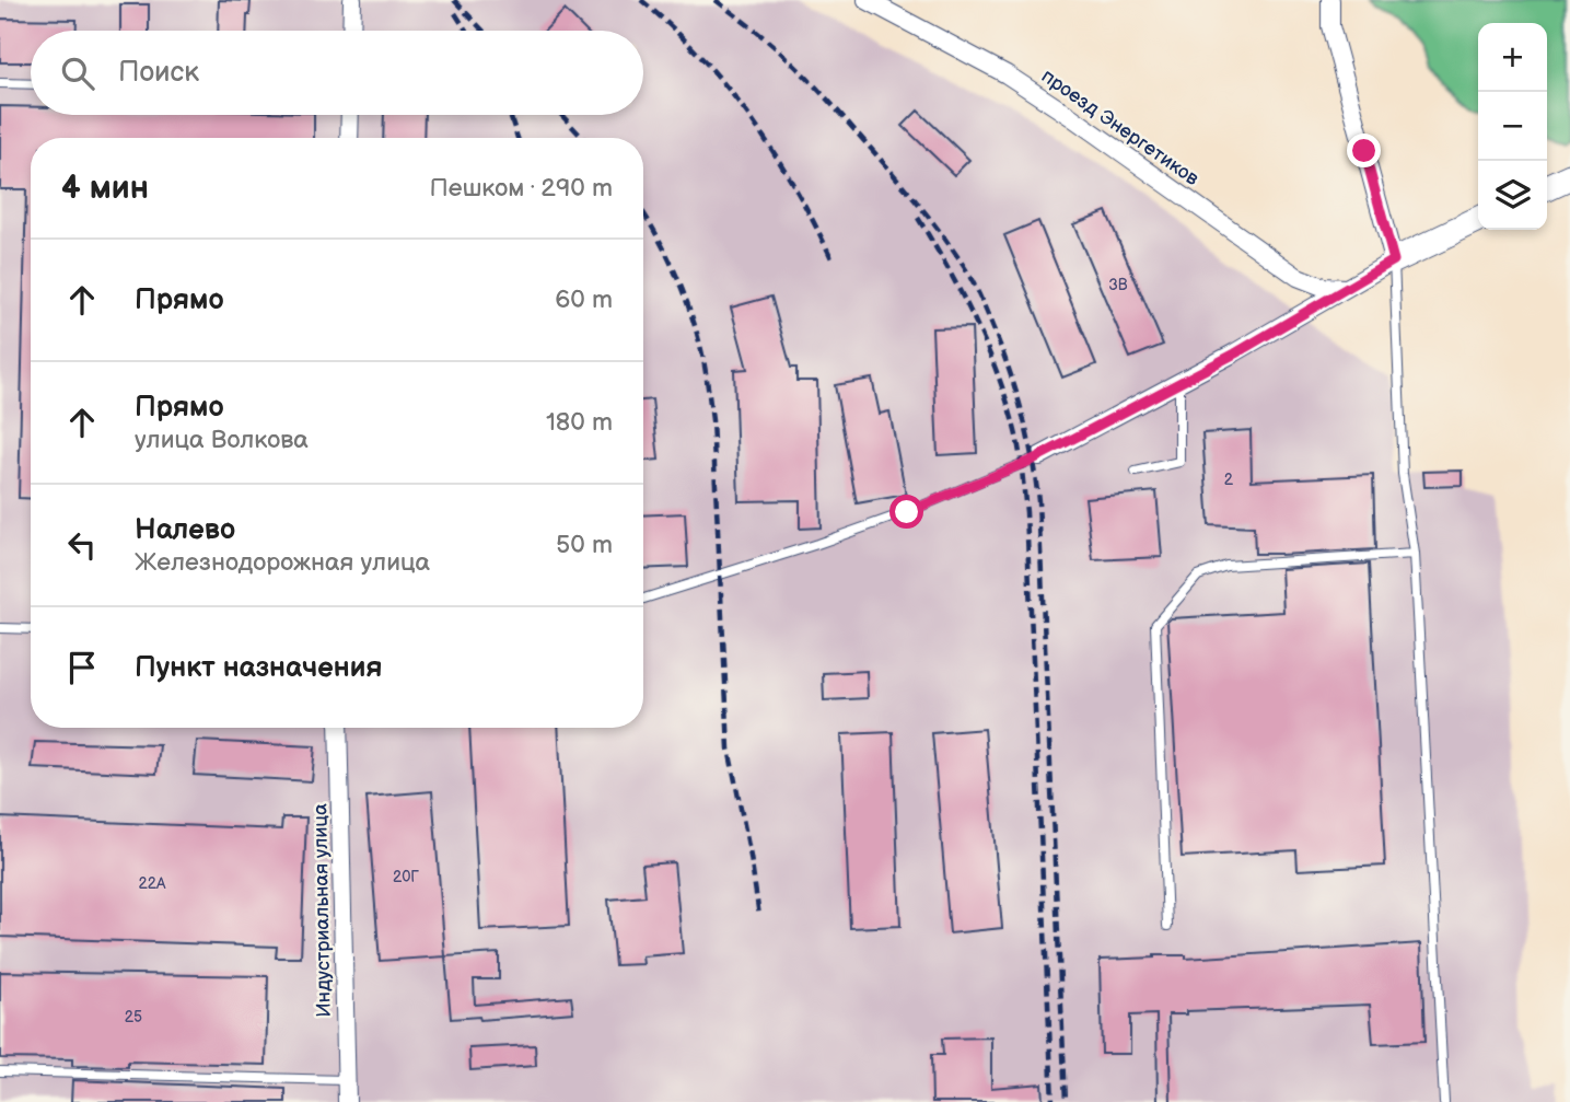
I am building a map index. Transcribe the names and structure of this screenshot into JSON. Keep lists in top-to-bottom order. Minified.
{"streets":{"street":["проезд Энергетиков","Индустриальная улица"]},"house_numbers":["3В","2","20Г","22А","25"],"page":{"map_buttons":["+","−"],"search":"Поиск","heading":["4 мин","Пешком · 290 m"],"list":[["Прямо","60 m"],["Прямо","улица Волкова","180 m"],["Налево","Железнодорожная улица","50 m"],"Пункт назначения"]}}
